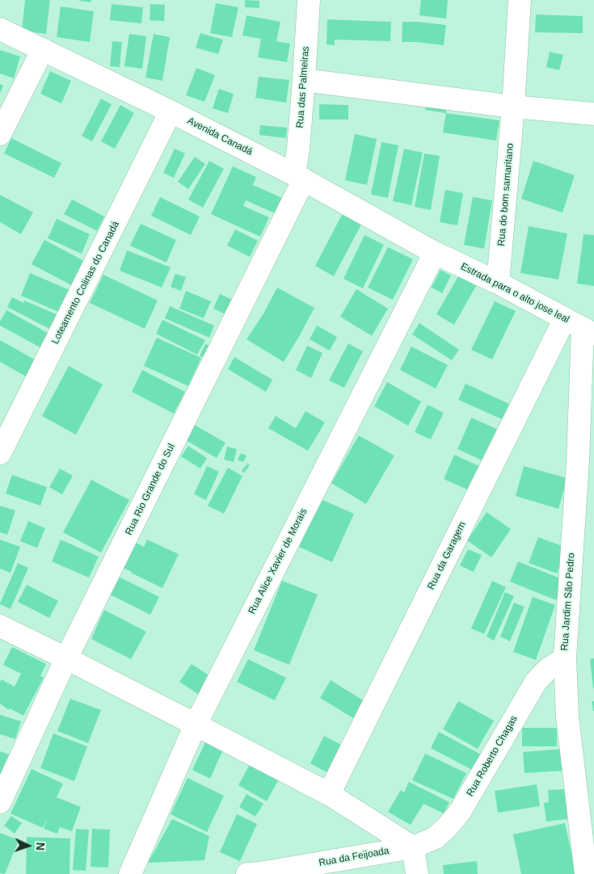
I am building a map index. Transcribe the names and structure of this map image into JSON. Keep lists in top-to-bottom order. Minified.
{"streets":{"street":["Rua das Palmeiras","Avenida Canadá","Rua do bom samaritano","Loteamento Colinas do Canadá","Estrada para o alto jose leal","Rua Rio Grande do Sul","Rua da Garagem","Rua Alice Xavier de Morais","Rua Jardim São Pedro","Rua Roberto Chagas","Rua da Feijoada"]},"crossings":[["Rua das Palmeiras","Avenida Canadá"],["Rua das Palmeiras","Rua Rio Grande do Sul"],["Avenida Canadá","Loteamento Colinas do Canadá"],["Avenida Canadá","Estrada para o alto jose leal"],["Avenida Canadá","Rua Rio Grande do Sul"],["Avenida Canadá","Rua Alice Xavier de Morais"],["Rua do bom samaritano","Estrada para o alto jose leal"],["Estrada para o alto jose leal","Rua da Garagem"],["Estrada para o alto jose leal","Rua Alice Xavier de Morais"],["Estrada para o alto jose leal","Rua Jardim São Pedro"],["Rua da Garagem","Rua Jardim São Pedro"],["Rua Jardim São Pedro","Rua Roberto Chagas"],["Rua Roberto Chagas","Rua da Feijoada"]],"north":"right"}
